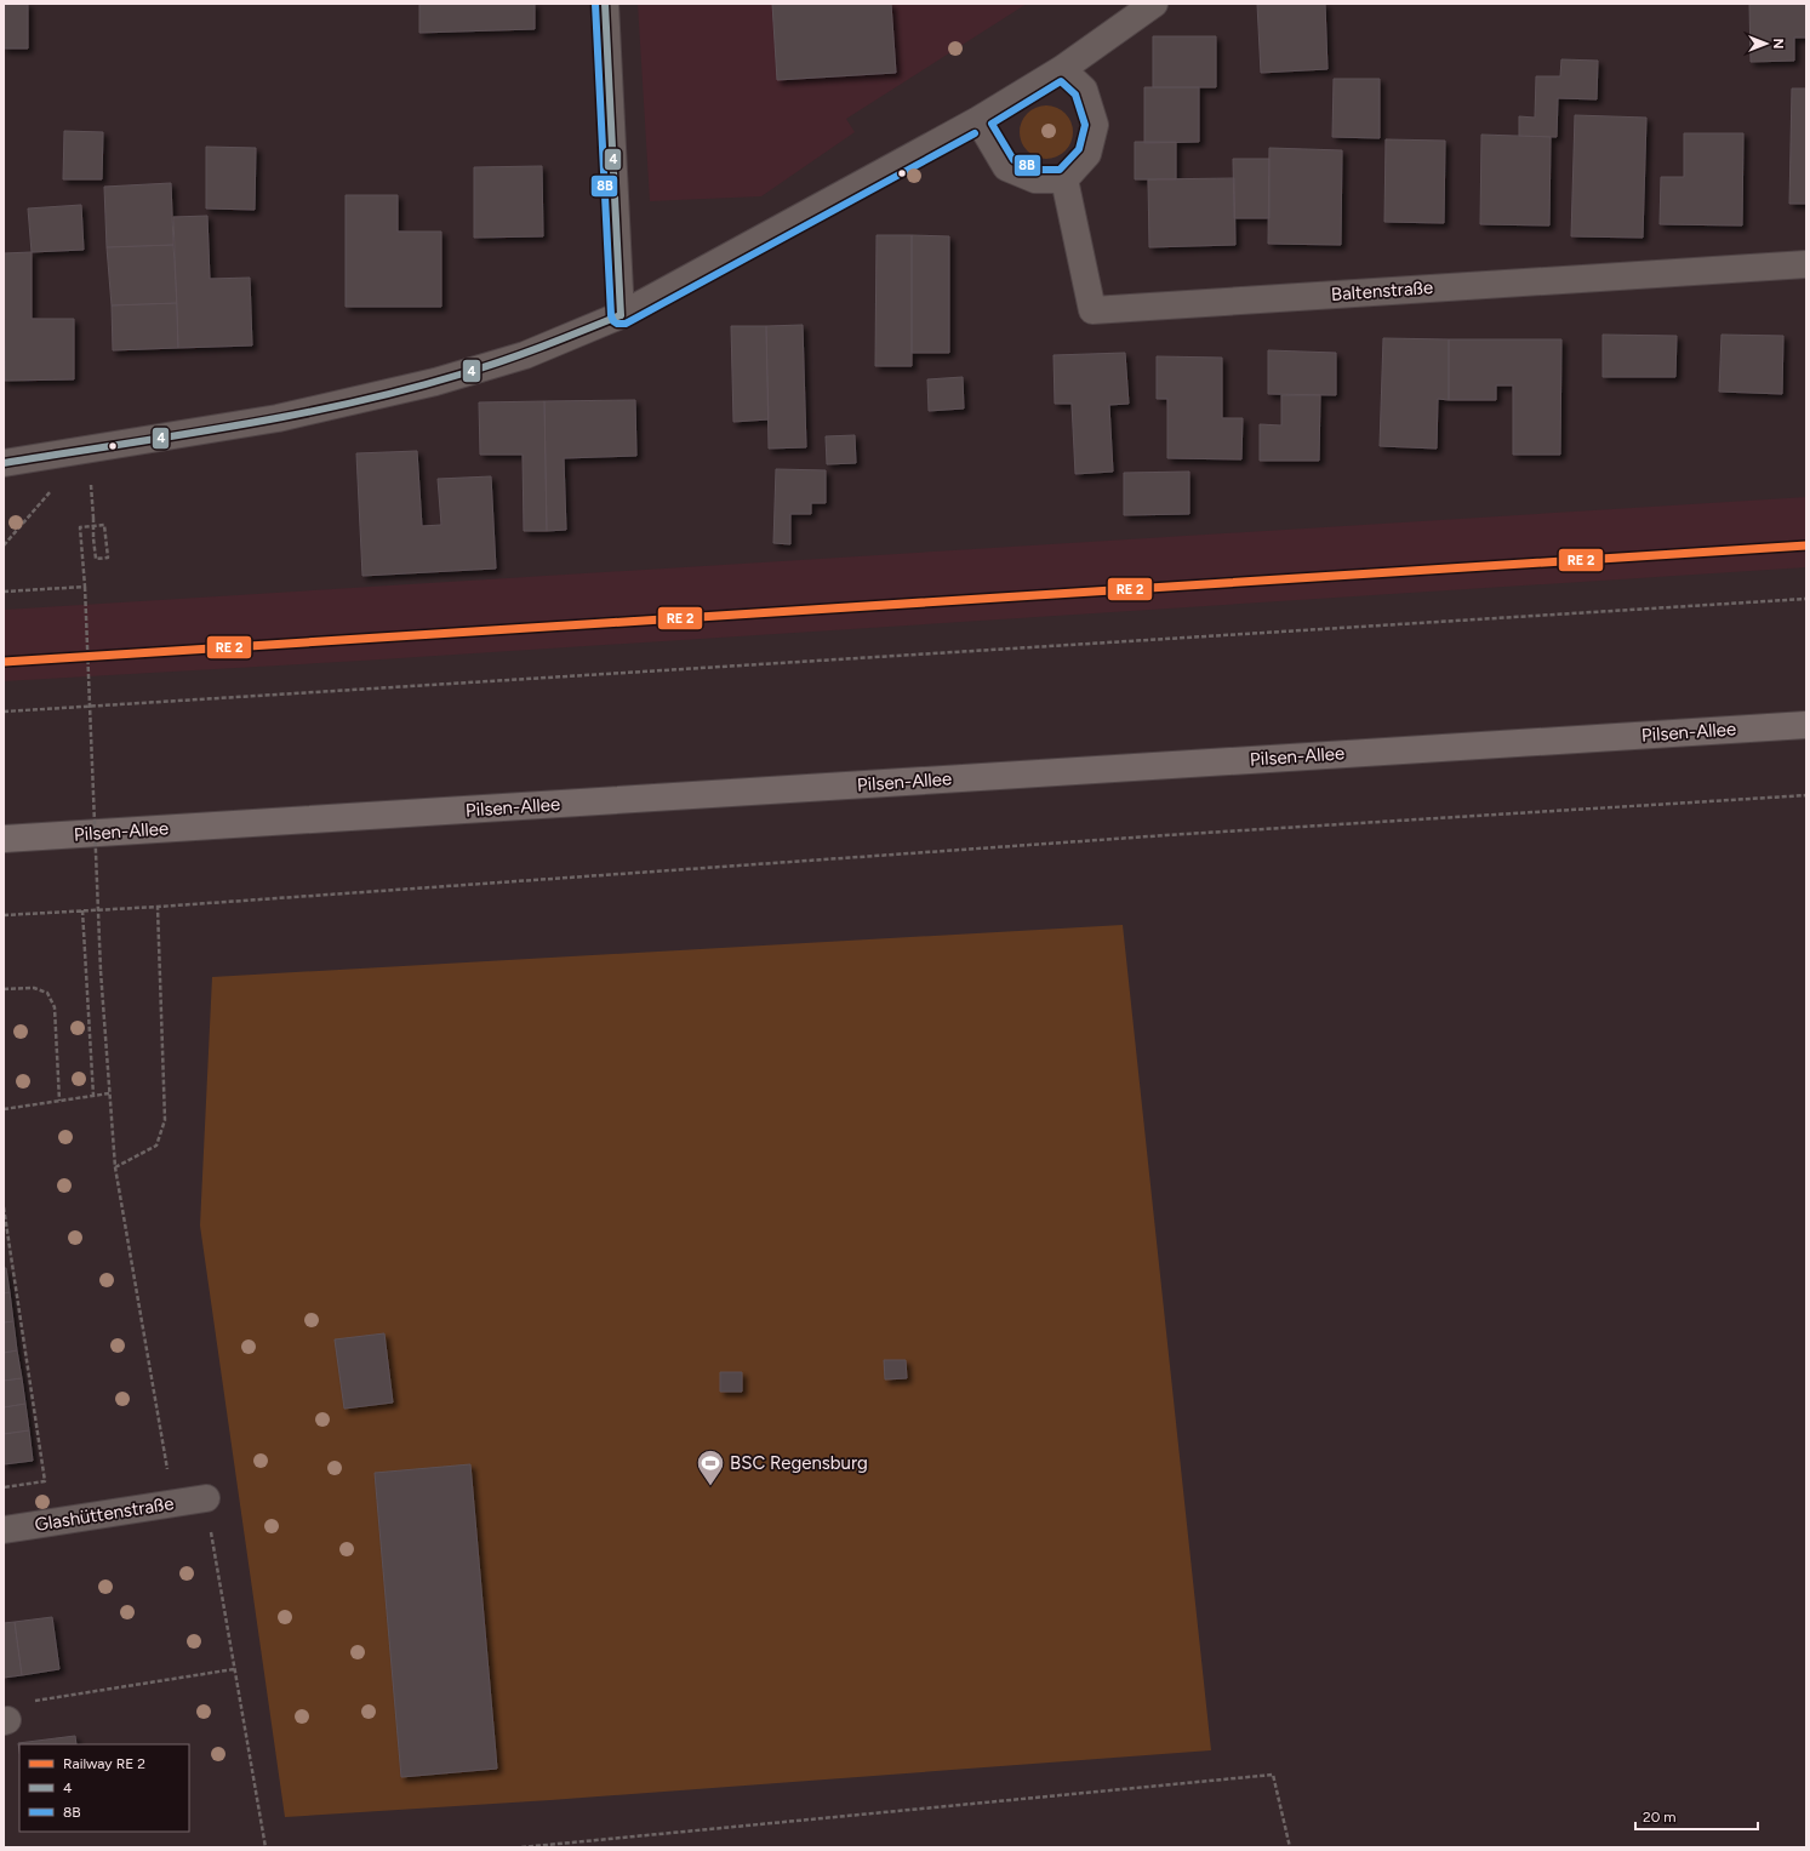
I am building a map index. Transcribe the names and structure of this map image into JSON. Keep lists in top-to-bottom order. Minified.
{"streets":{"main road":["Pilsen-Allee"],"street":["Baltenstraße","Glashüttenstraße"]},"places":{"sports":["BSC Regensburg"]},"lines":["transit line 4","transit line 8B"],"legend":["Railway RE 2","4","8B"],"scale_bar":"20 m","north":"right"}
